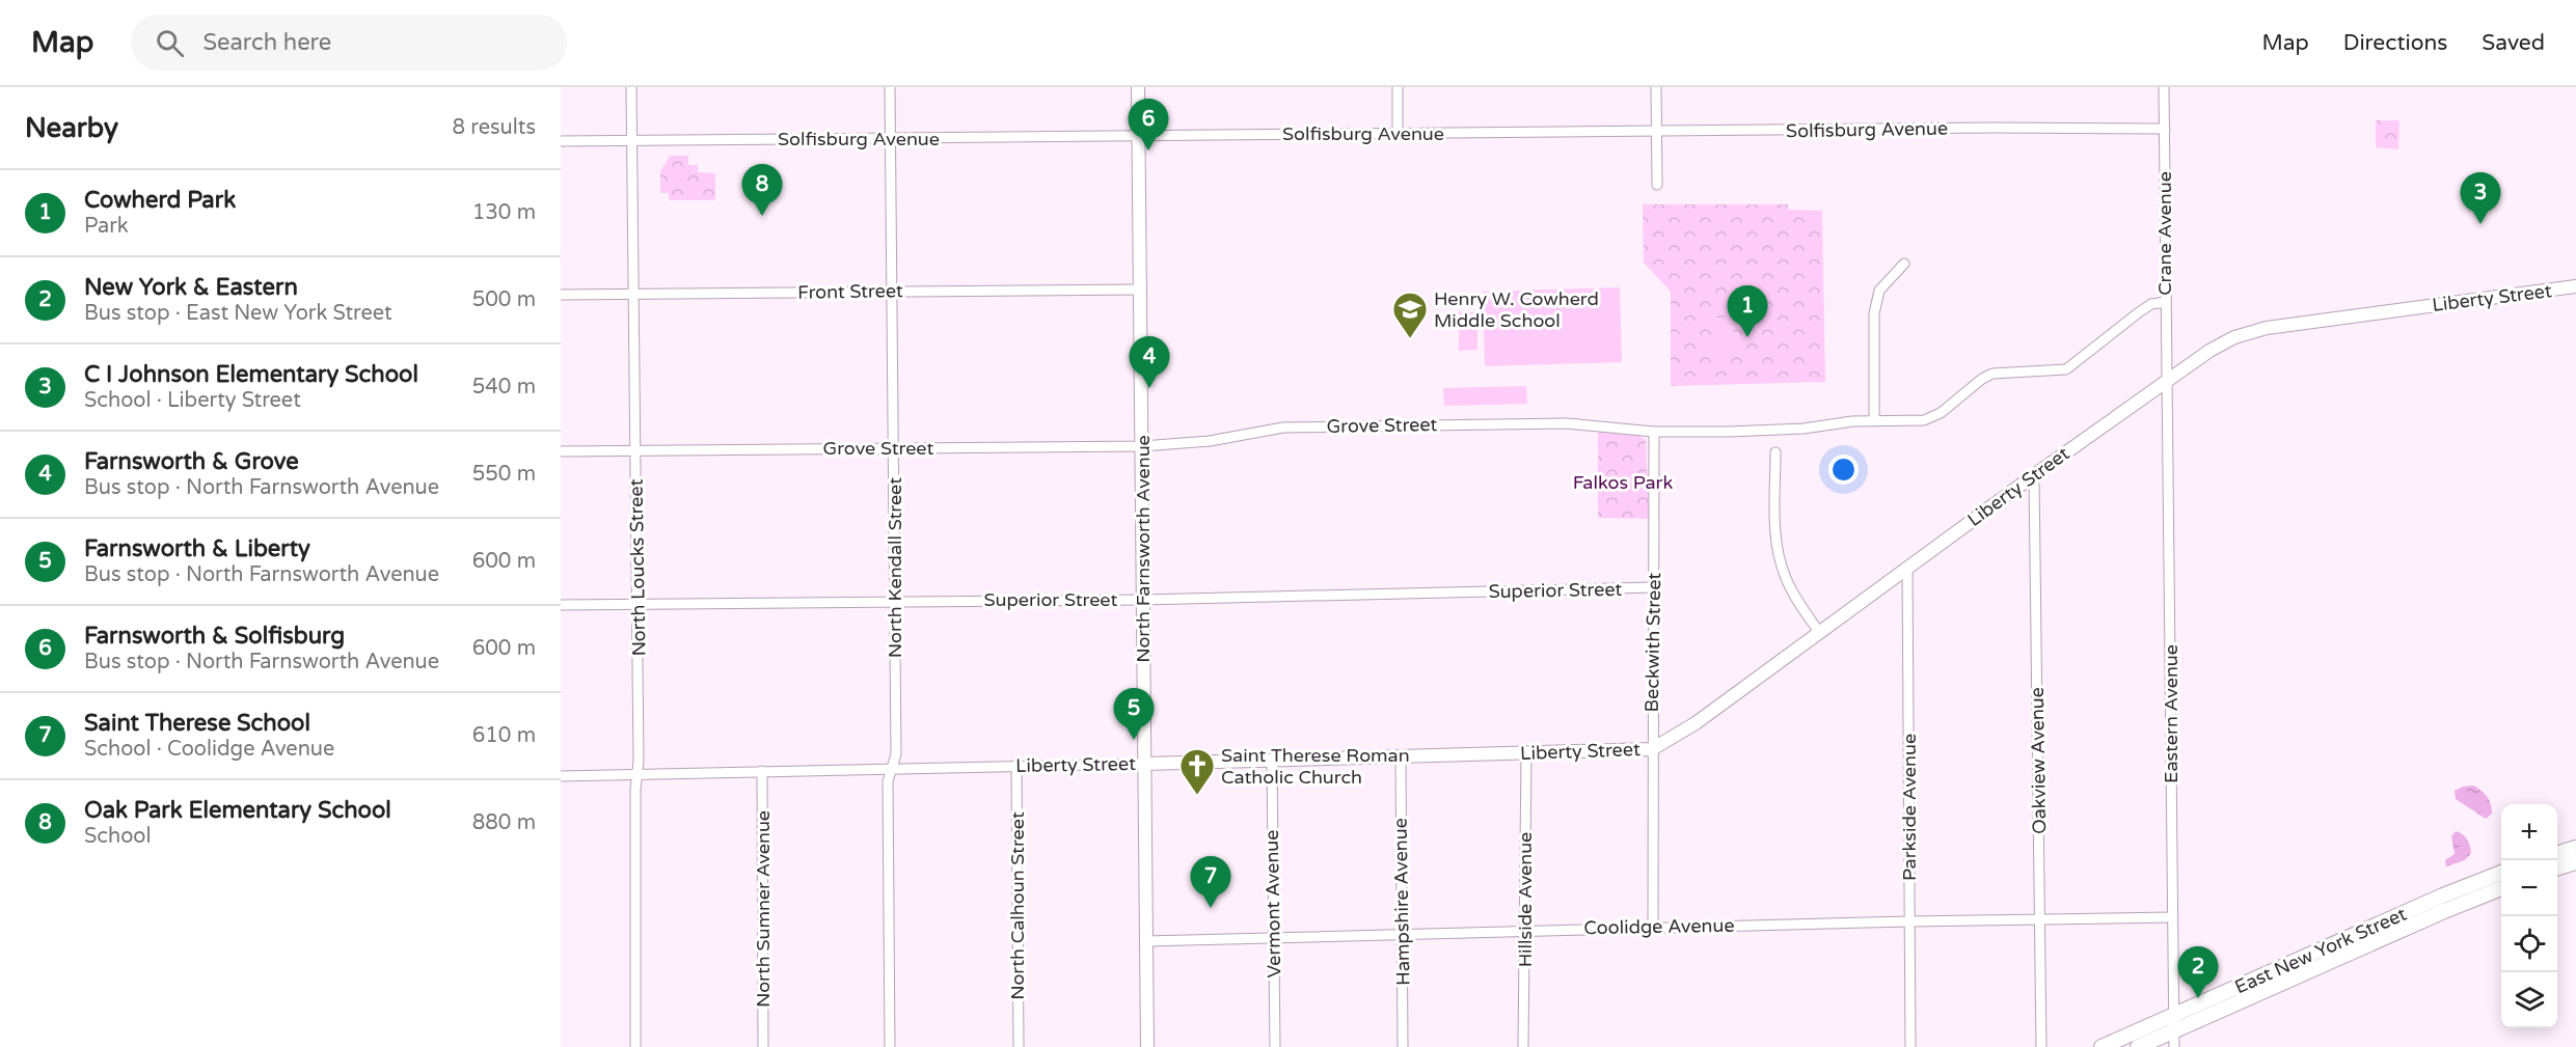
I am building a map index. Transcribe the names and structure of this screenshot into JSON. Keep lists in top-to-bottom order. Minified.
{"streets":{"main road":["East New York Street"],"street":["Solfisburg Avenue","Crane Avenue","Front Street","Liberty Street","Grove Street","North Farnsworth Avenue","North Loucks Street","North Kendall Street","Superior Street","Beckwith Street","Eastern Avenue","Oakview Avenue","Parkside Avenue","Hillside Avenue","Hampshire Avenue","Vermont Avenue","North Calhoun Street","North Sumner Avenue","Coolidge Avenue"]},"crossings":[["Solfisburg Avenue","Crane Avenue"],["Solfisburg Avenue","North Farnsworth Avenue"],["Solfisburg Avenue","North Loucks Street"],["Solfisburg Avenue","North Kendall Street"],["Crane Avenue","Liberty Street"],["Crane Avenue","Grove Street"],["Crane Avenue","Eastern Avenue"],["Front Street","North Farnsworth Avenue"],["Front Street","North Loucks Street"],["Front Street","North Kendall Street"],["Liberty Street","North Farnsworth Avenue"],["Liberty Street","North Loucks Street"],["Liberty Street","North Kendall Street"],["Liberty Street","Beckwith Street"],["Liberty Street","Eastern Avenue"],["Liberty Street","Oakview Avenue"],["Liberty Street","Parkside Avenue"],["Liberty Street","Hillside Avenue"],["Liberty Street","Hampshire Avenue"],["Liberty Street","Vermont Avenue"],["Liberty Street","North Calhoun Street"],["Liberty Street","North Sumner Avenue"],["Grove Street","North Farnsworth Avenue"],["Grove Street","North Loucks Street"],["Grove Street","North Kendall Street"],["Grove Street","Beckwith Street"],["North Farnsworth Avenue","Superior Street"],["North Farnsworth Avenue","Coolidge Avenue"],["North Loucks Street","Superior Street"],["North Kendall Street","Superior Street"],["Superior Street","Beckwith Street"],["Beckwith Street","Coolidge Avenue"],["Eastern Avenue","Coolidge Avenue"],["Eastern Avenue","East New York Street"],["Oakview Avenue","Coolidge Avenue"],["Parkside Avenue","Coolidge Avenue"],["Hillside Avenue","Coolidge Avenue"],["Hampshire Avenue","Coolidge Avenue"],["Vermont Avenue","Coolidge Avenue"]],"parks":["Falkos Park"],"places":{"school or university":["Henry W. Cowherd Middle School"],"church":["Saint Therese Roman Catholic Church"]},"page":{"header":"Map","search":"Search here","nav":["Map","Directions","Saved"],"heading":["Nearby","8 results"],"pins":["6","8","3","1","4","5","7","2"],"list":[{"mark":"1","name":"Cowherd Park","note":"Park","value":"130 m"},{"mark":"2","name":"New York & Eastern","note":"Bus stop · East New York Street","value":"500 m"},{"mark":"3","name":"C I Johnson Elementary School","note":"School · Liberty Street","value":"540 m"},{"mark":"4","name":"Farnsworth & Grove","note":"Bus stop · North Farnsworth Avenue","value":"550 m"},{"mark":"5","name":"Farnsworth & Liberty","note":"Bus stop · North Farnsworth Avenue","value":"600 m"},{"mark":"6","name":"Farnsworth & Solfisburg","note":"Bus stop · North Farnsworth Avenue","value":"600 m"},{"mark":"7","name":"Saint Therese School","note":"School · Coolidge Avenue","value":"610 m"},{"mark":"8","name":"Oak Park Elementary School","note":"School","value":"880 m"}],"map_buttons":["+","−"]}}
